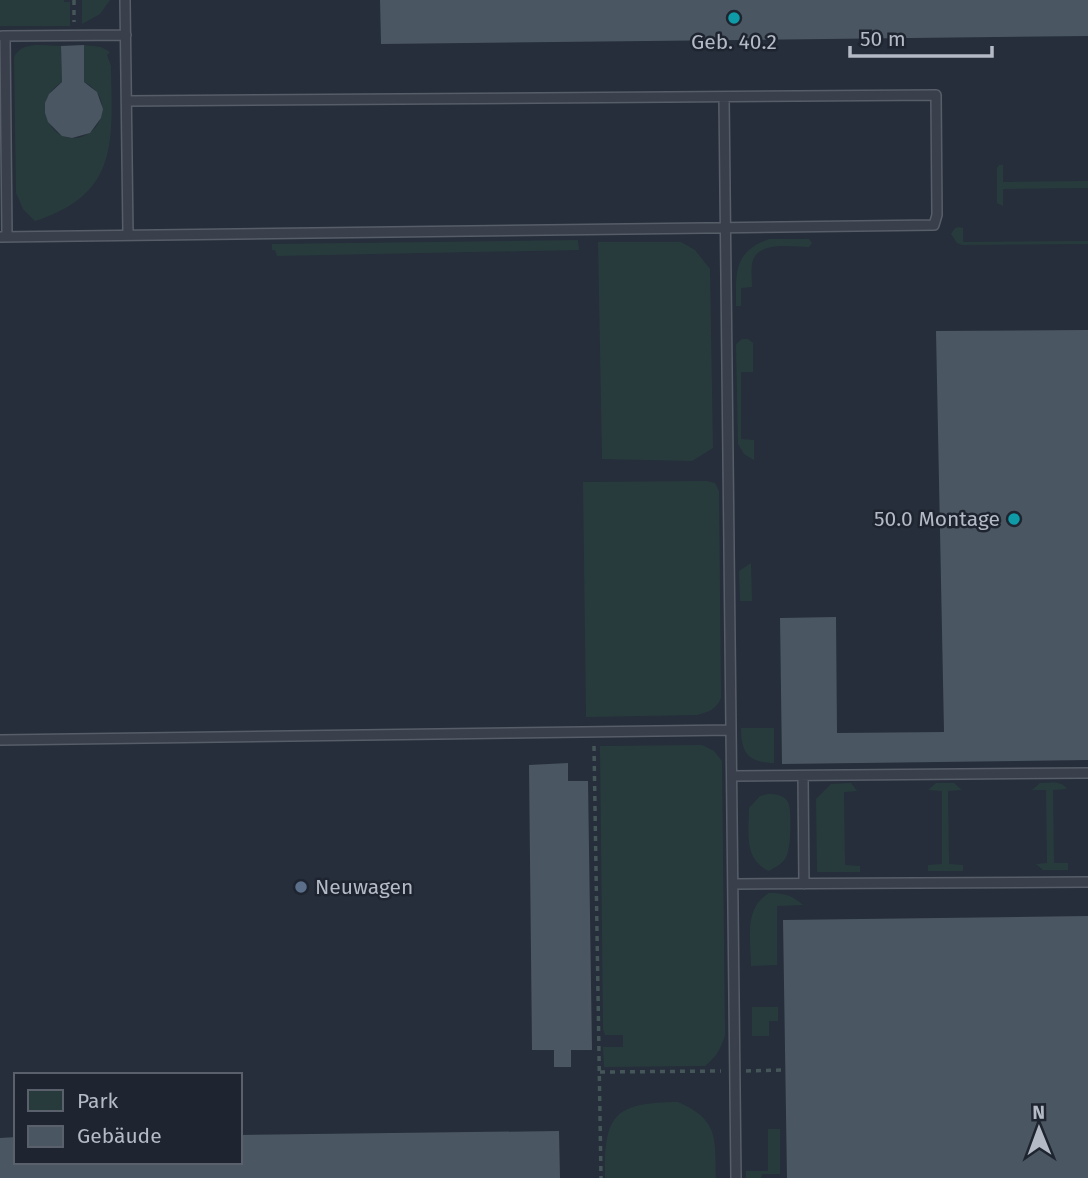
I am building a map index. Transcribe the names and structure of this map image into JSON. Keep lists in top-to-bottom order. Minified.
{"places":["Geb. 40.2","50.0 Montage","Neuwagen"],"legend":["Park","Gebäude"],"scale_bar":"50 m","north":"top"}
